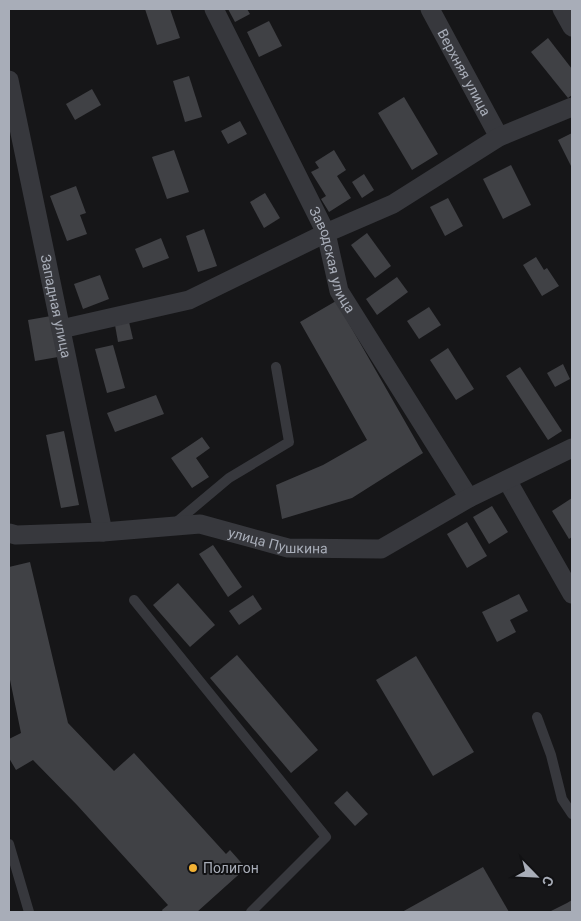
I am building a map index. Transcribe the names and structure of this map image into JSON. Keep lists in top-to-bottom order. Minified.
{"streets":{"street":["Верхняя улица","Заводская улица","Западная улица","улица Пушкина"]},"crossings":[["Заводская улица","улица Пушкина"],["Западная улица","улица Пушкина"]],"places":["Полигон"],"north":"bottom right"}
